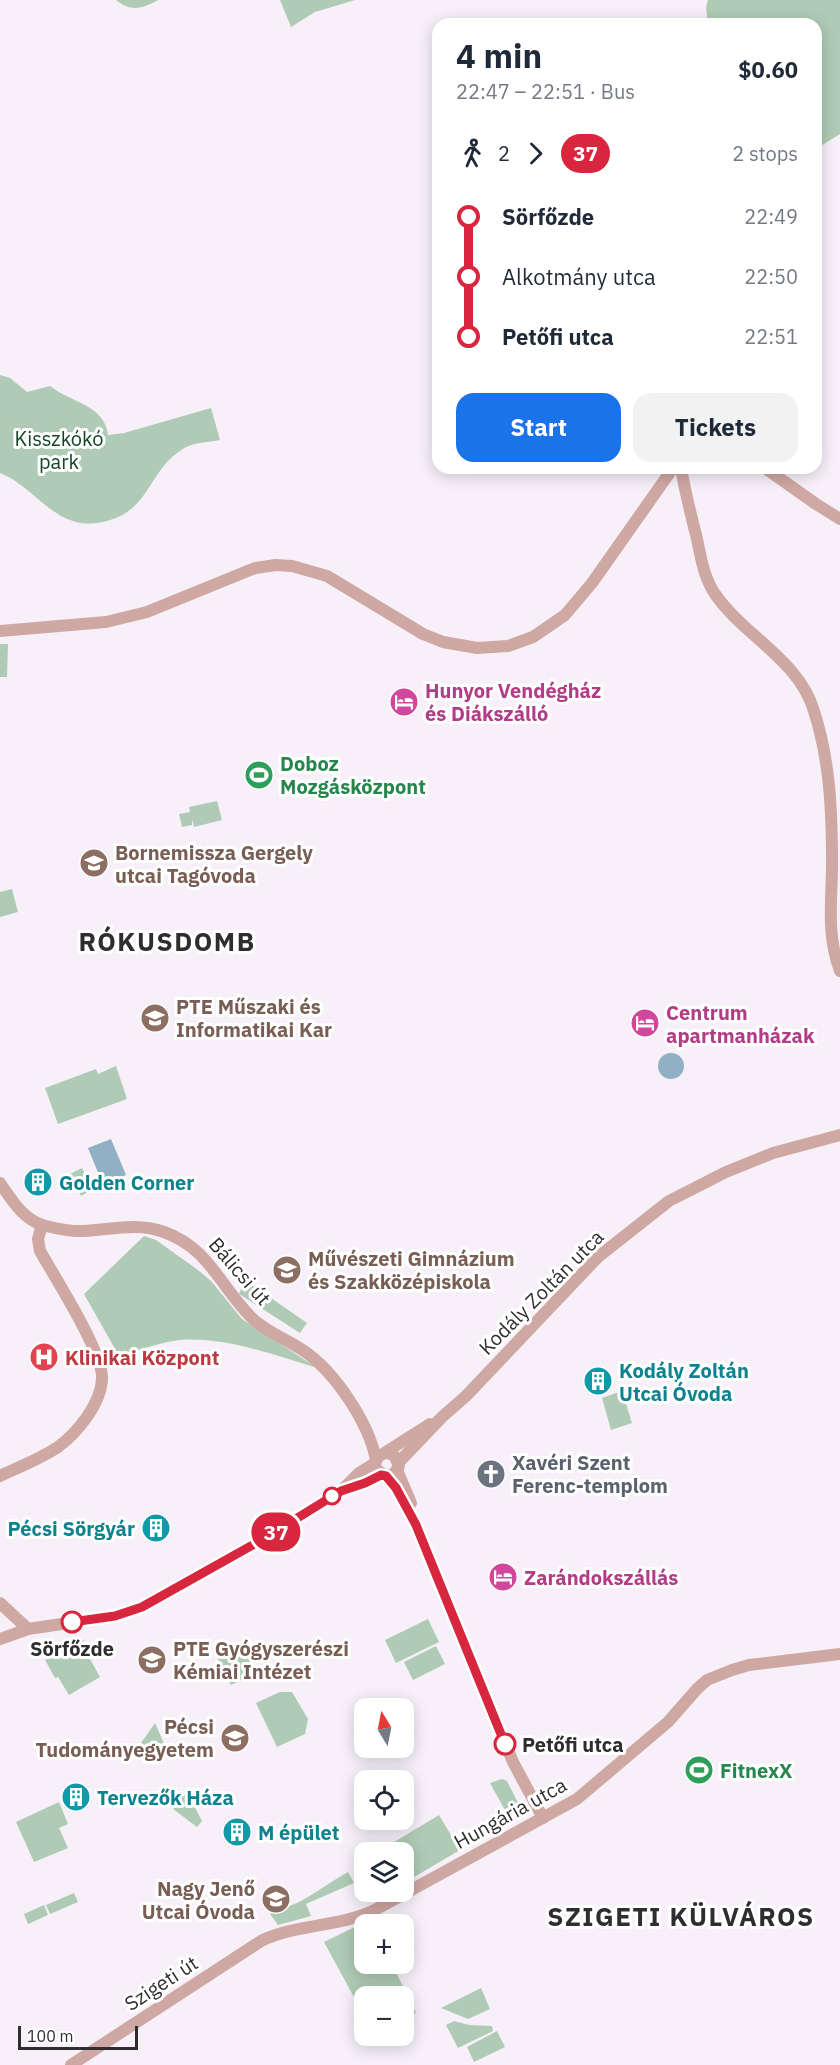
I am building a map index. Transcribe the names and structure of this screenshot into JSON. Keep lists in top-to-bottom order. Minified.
{"streets":{"street":["Bálicsi út","Kodály Zoltán utca","Hungária utca","Szigeti út"]},"crossings":[["Bálicsi út","Kodály Zoltán utca"],["Hungária utca","Szigeti út"]],"districts":["RÓKUSDOMB","SZIGETI KÜLVÁROS"],"parks":["Kisszkókó park"],"places":{"hotel":["Hunyor Vendégház és Diákszálló","Centrum apartmanházak","Zarándokszállás"],"sports":["Doboz Mozgásközpont","FitnexX"],"school or university":["Bornemissza Gergely utcai Tagóvoda","PTE Műszaki és Informatikai Kar","Művészeti Gimnázium és Szakközépiskola","PTE Gyógyszerészi Kémiai Intézet","Pécsi Tudományegyetem","Nagy Jenő Utcai Óvoda"],"building":["Golden Corner","Kodály Zoltán Utcai Óvoda","Pécsi Sörgyár","Tervezők Háza","M épület"],"hospital":["Klinikai Központ"],"church":["Xavéri Szent Ferenc-templom"],"other":["Sörfőzde","Petőfi utca"]},"lines":["bus line 37"],"scale_bar":"100 m","north":"top","page":{"on_map":"37","heading":["4 min","22:47 – 22:51 · Bus","$0.60"],"legs":["2","37","2 stops"],"list":[{"name":"Sörfőzde","value":"22:49"},{"name":"Alkotmány utca","value":"22:50"},{"name":"Petőfi utca","value":"22:51"}],"buttons":["Start","Tickets"],"map_buttons":["+","−"],"scale":"100 m"}}
